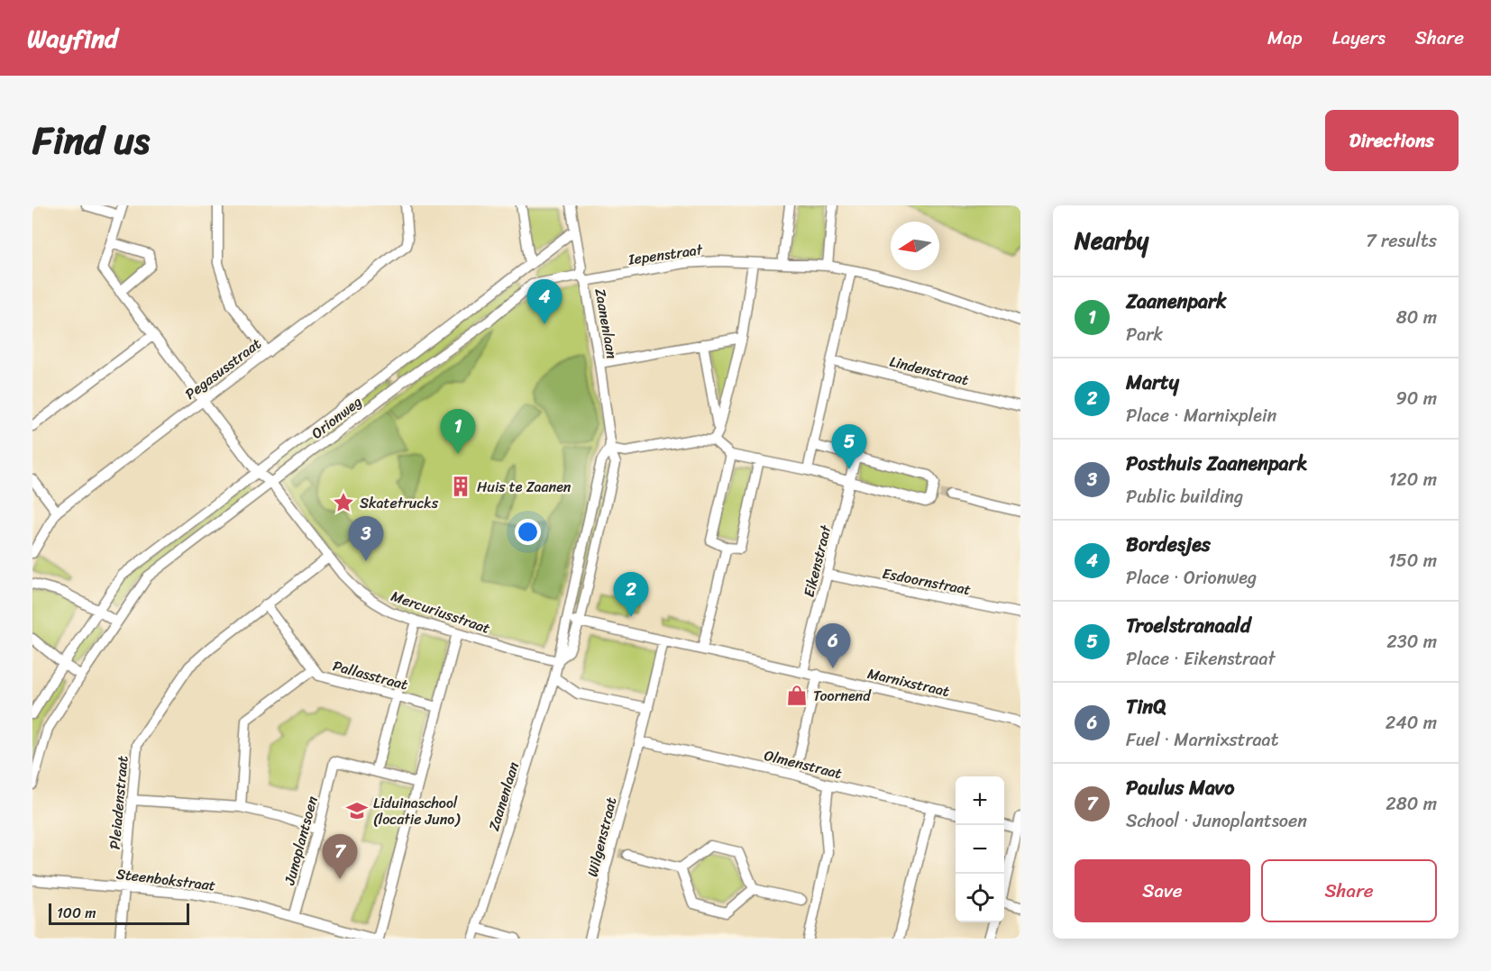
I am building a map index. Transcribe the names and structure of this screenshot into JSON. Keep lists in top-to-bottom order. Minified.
{"streets":{"street":["Iepenstraat","Zaanenlaan","Pegasusstraat","Lindenstraat","Orionweg","Eikenstraat","Esdoornstraat","Mercuriusstraat","Pallasstraat","Marnixstraat","Olmenstraat","Pleiadenstraat","Wilgenstraat","Junoplantsoen","Steenbokstraat"]},"crossings":[["Iepenstraat","Zaanenlaan"],["Iepenstraat","Orionweg"],["Zaanenlaan","Orionweg"],["Zaanenlaan","Mercuriusstraat"],["Zaanenlaan","Marnixstraat"],["Pegasusstraat","Mercuriusstraat"],["Orionweg","Mercuriusstraat"],["Eikenstraat","Esdoornstraat"],["Eikenstraat","Marnixstraat"],["Mercuriusstraat","Pleiadenstraat"],["Pallasstraat","Pleiadenstraat"],["Marnixstraat","Wilgenstraat"],["Olmenstraat","Wilgenstraat"],["Pleiadenstraat","Steenbokstraat"],["Junoplantsoen","Steenbokstraat"]],"places":{"building":["Huis te Zaanen"],"place":["Skatetrucks"],"shop":["Toornend"],"school or university":["Liduinaschool (locatie Juno)"]},"scale_bar":"100 m","north":"left","page":{"header":"Wayfind","nav":["Map","Layers","Share"],"title":"Find us","buttons":["Directions",["Save","Share"]],"heading":["Nearby","7 results"],"list":[{"mark":"1","name":"Zaanenpark","note":"Park","value":"80 m"},{"mark":"2","name":"Marty","note":"Place · Marnixplein","value":"90 m"},{"mark":"3","name":"Posthuis Zaanenpark","note":"Public building","value":"120 m"},{"mark":"4","name":"Bordesjes","note":"Place · Orionweg","value":"150 m"},{"mark":"5","name":"Troelstranaald","note":"Place · Eikenstraat","value":"230 m"},{"mark":"6","name":"TinQ","note":"Fuel · Marnixstraat","value":"240 m"},{"mark":"7","name":"Paulus Mavo","note":"School · Junoplantsoen","value":"280 m"}],"pins":["4","1","5","3","2","6","7"],"map_buttons":["+","−"],"scale":"100 m"}}
